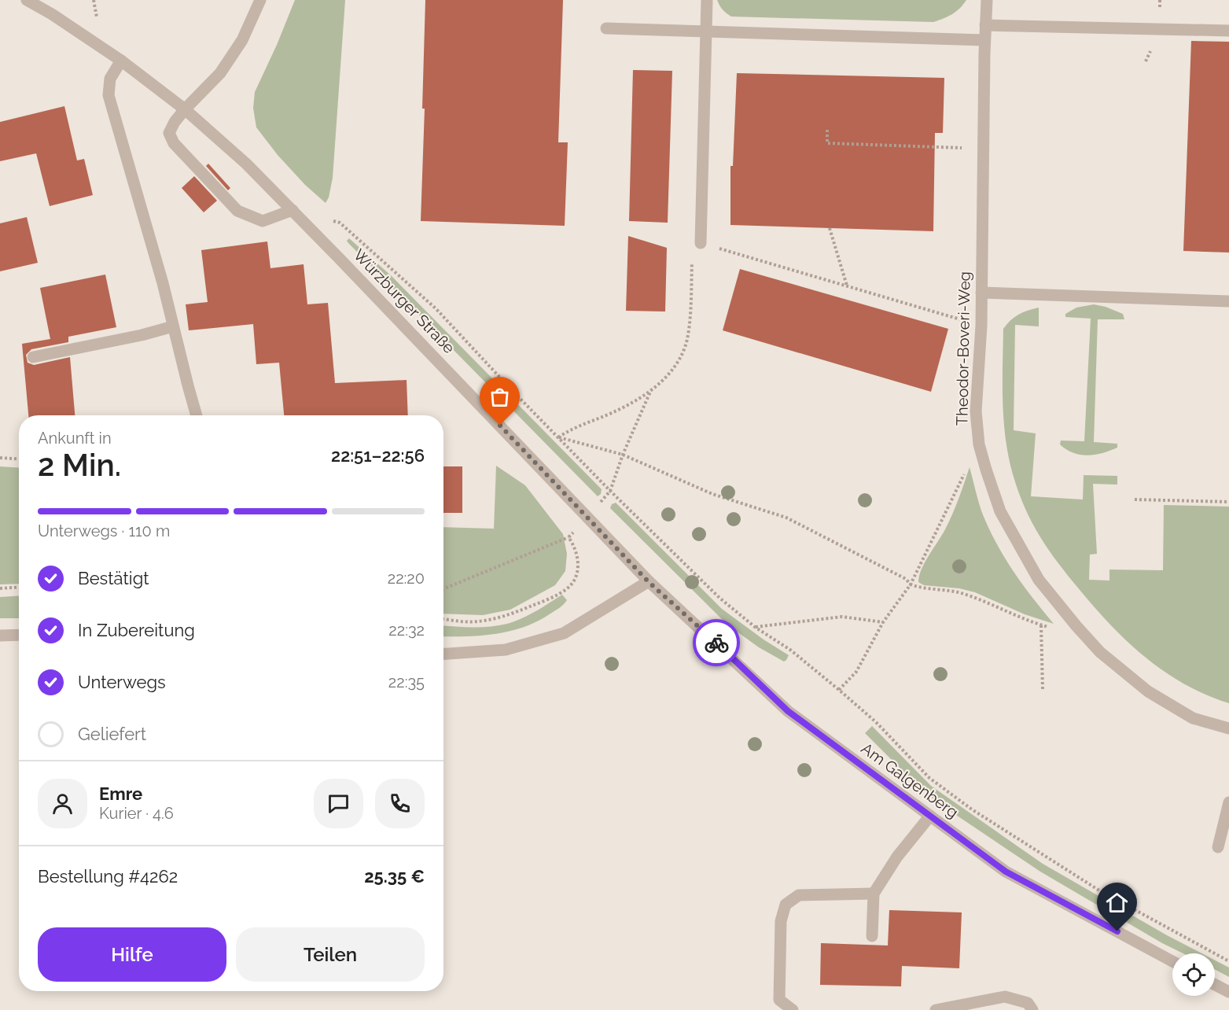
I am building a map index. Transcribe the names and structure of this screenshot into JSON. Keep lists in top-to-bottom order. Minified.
{"streets":{"street":["Würzburger Straße","Theodor-Boveri-Weg","Am Galgenberg"]},"crossings":[["Würzburger Straße","Am Galgenberg"]],"page":{"heading":["2 Min.","Ankunft in","22:51–22:56"],"panel":["Emre","Kurier · 4.6","Bestellung #4262","25.35 €"],"bar":"Unterwegs · 110 m","list":[["Bestätigt","22:20"],["In Zubereitung","22:32"],["Unterwegs","22:35"],"Geliefert"],"buttons":["Hilfe","Teilen"]}}
